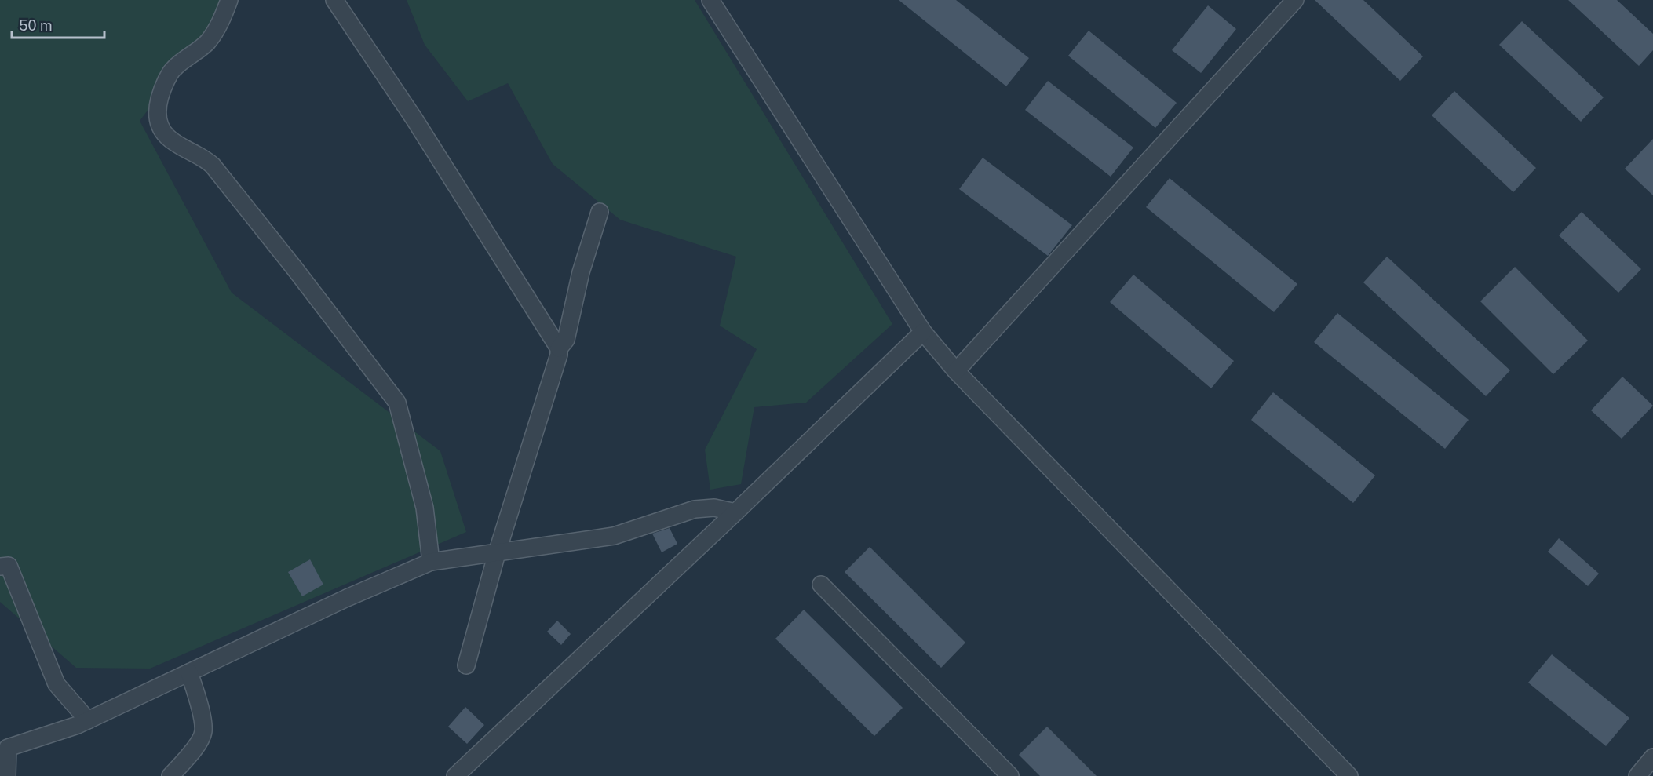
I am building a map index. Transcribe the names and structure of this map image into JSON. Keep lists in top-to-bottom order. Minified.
{"scale_bar":"50 m"}
